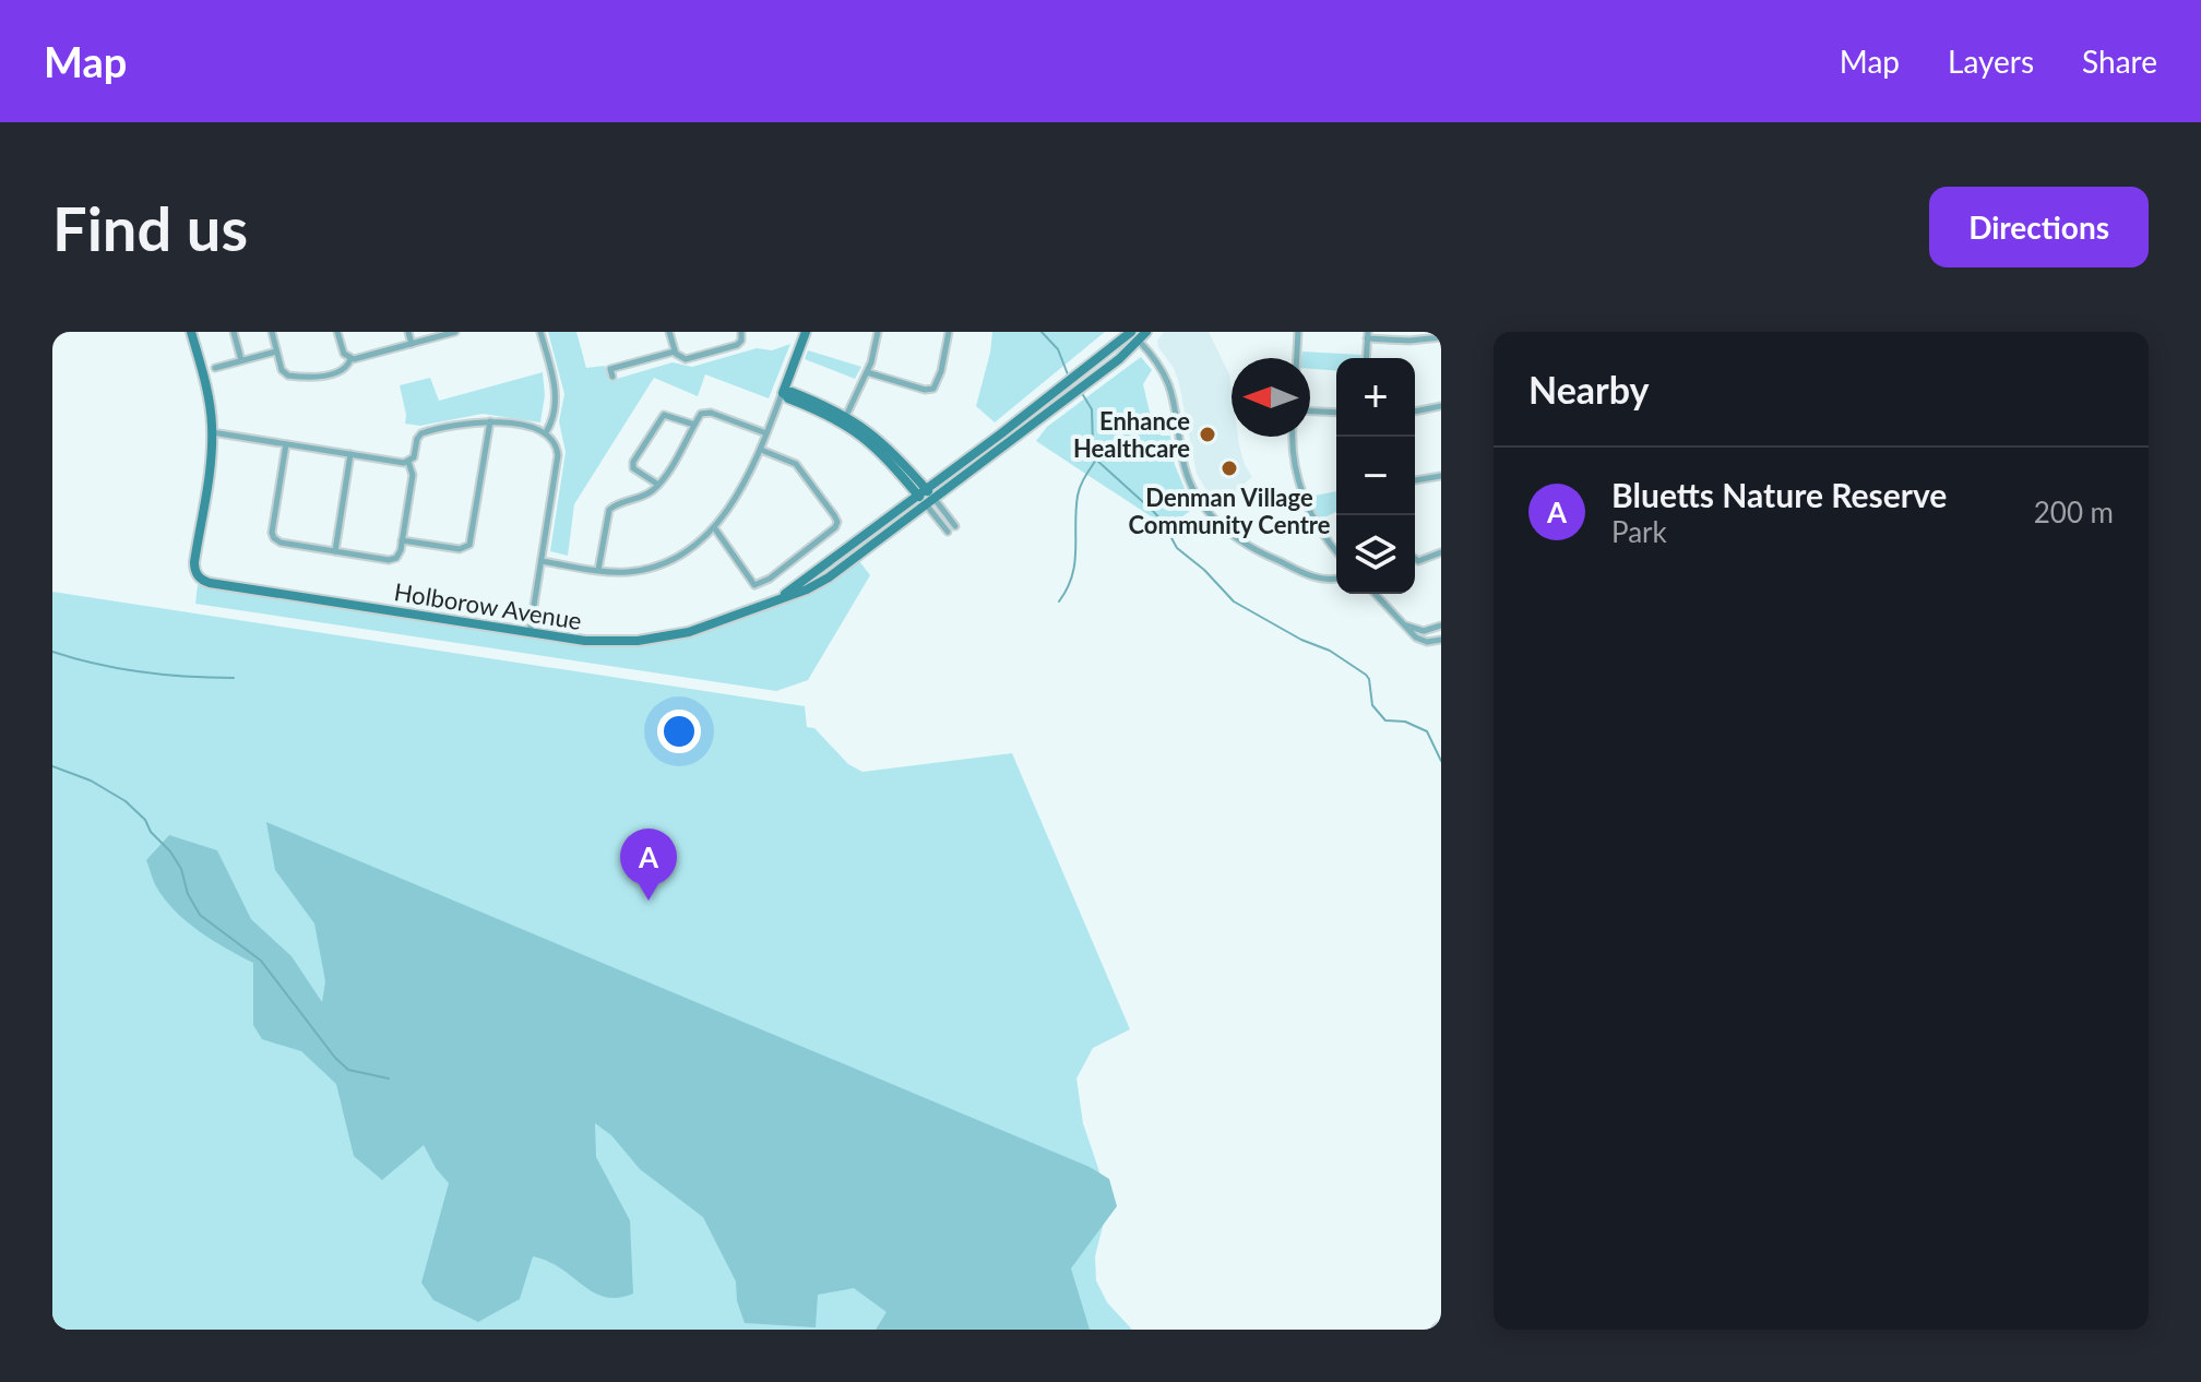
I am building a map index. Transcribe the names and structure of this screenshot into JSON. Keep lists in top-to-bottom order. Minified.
{"streets":{"main road":["Holborow Avenue"]},"places":["Enhance Healthcare","Denman Village Community Centre"],"north":"left","page":{"header":"Map","nav":["Map","Layers","Share"],"buttons":"Directions","title":"Find us","heading":"Nearby","map_buttons":["+","−"],"list":[{"mark":"A","name":"Bluetts Nature Reserve","note":"Park","value":"200 m"}],"pins":"A"}}
